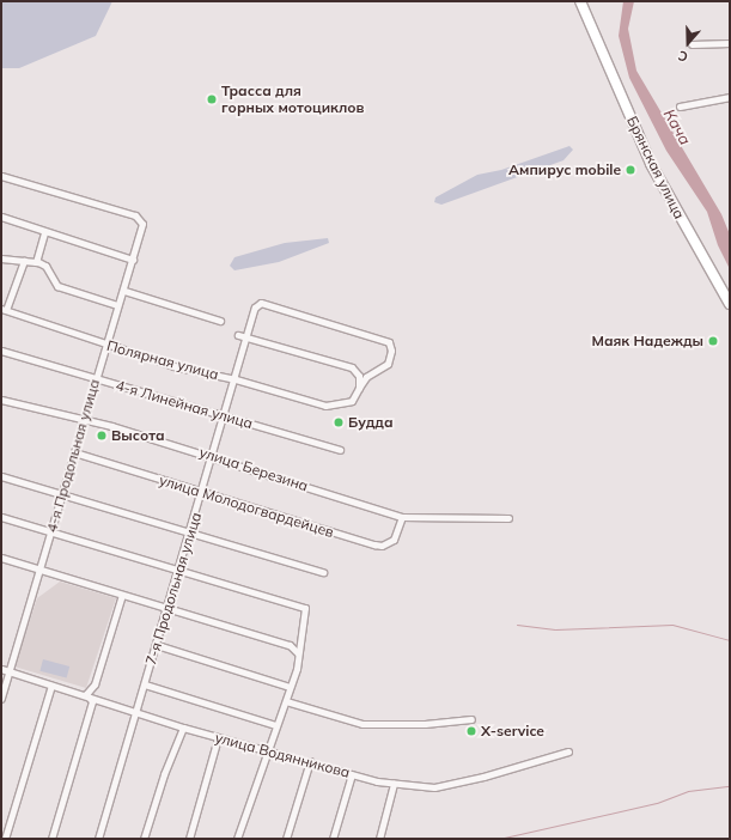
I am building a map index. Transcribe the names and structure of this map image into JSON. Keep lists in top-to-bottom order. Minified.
{"streets":{"highway":["Брянская улица"],"street":["Полярная улица","4-я Линейная улица","4-я Продольная улица","улица Березина","улица Молодогвардейцев","7-я Продольная улица","улица Водянникова"]},"crossings":[["Полярная улица","4-я Продольная улица"],["Полярная улица","7-я Продольная улица"],["4-я Линейная улица","4-я Продольная улица"],["4-я Линейная улица","7-я Продольная улица"],["4-я Продольная улица","улица Березина"],["4-я Продольная улица","улица Молодогвардейцев"],["4-я Продольная улица","улица Водянникова"],["улица Березина","улица Молодогвардейцев"],["улица Березина","7-я Продольная улица"],["улица Молодогвардейцев","7-я Продольная улица"],["7-я Продольная улица","улица Водянникова"]],"water":["Кача"],"places":["Трасса для горных мотоциклов","Ампирус mobile","Маяк Надежды","Будда","Высота","X-service"],"north":"bottom"}
